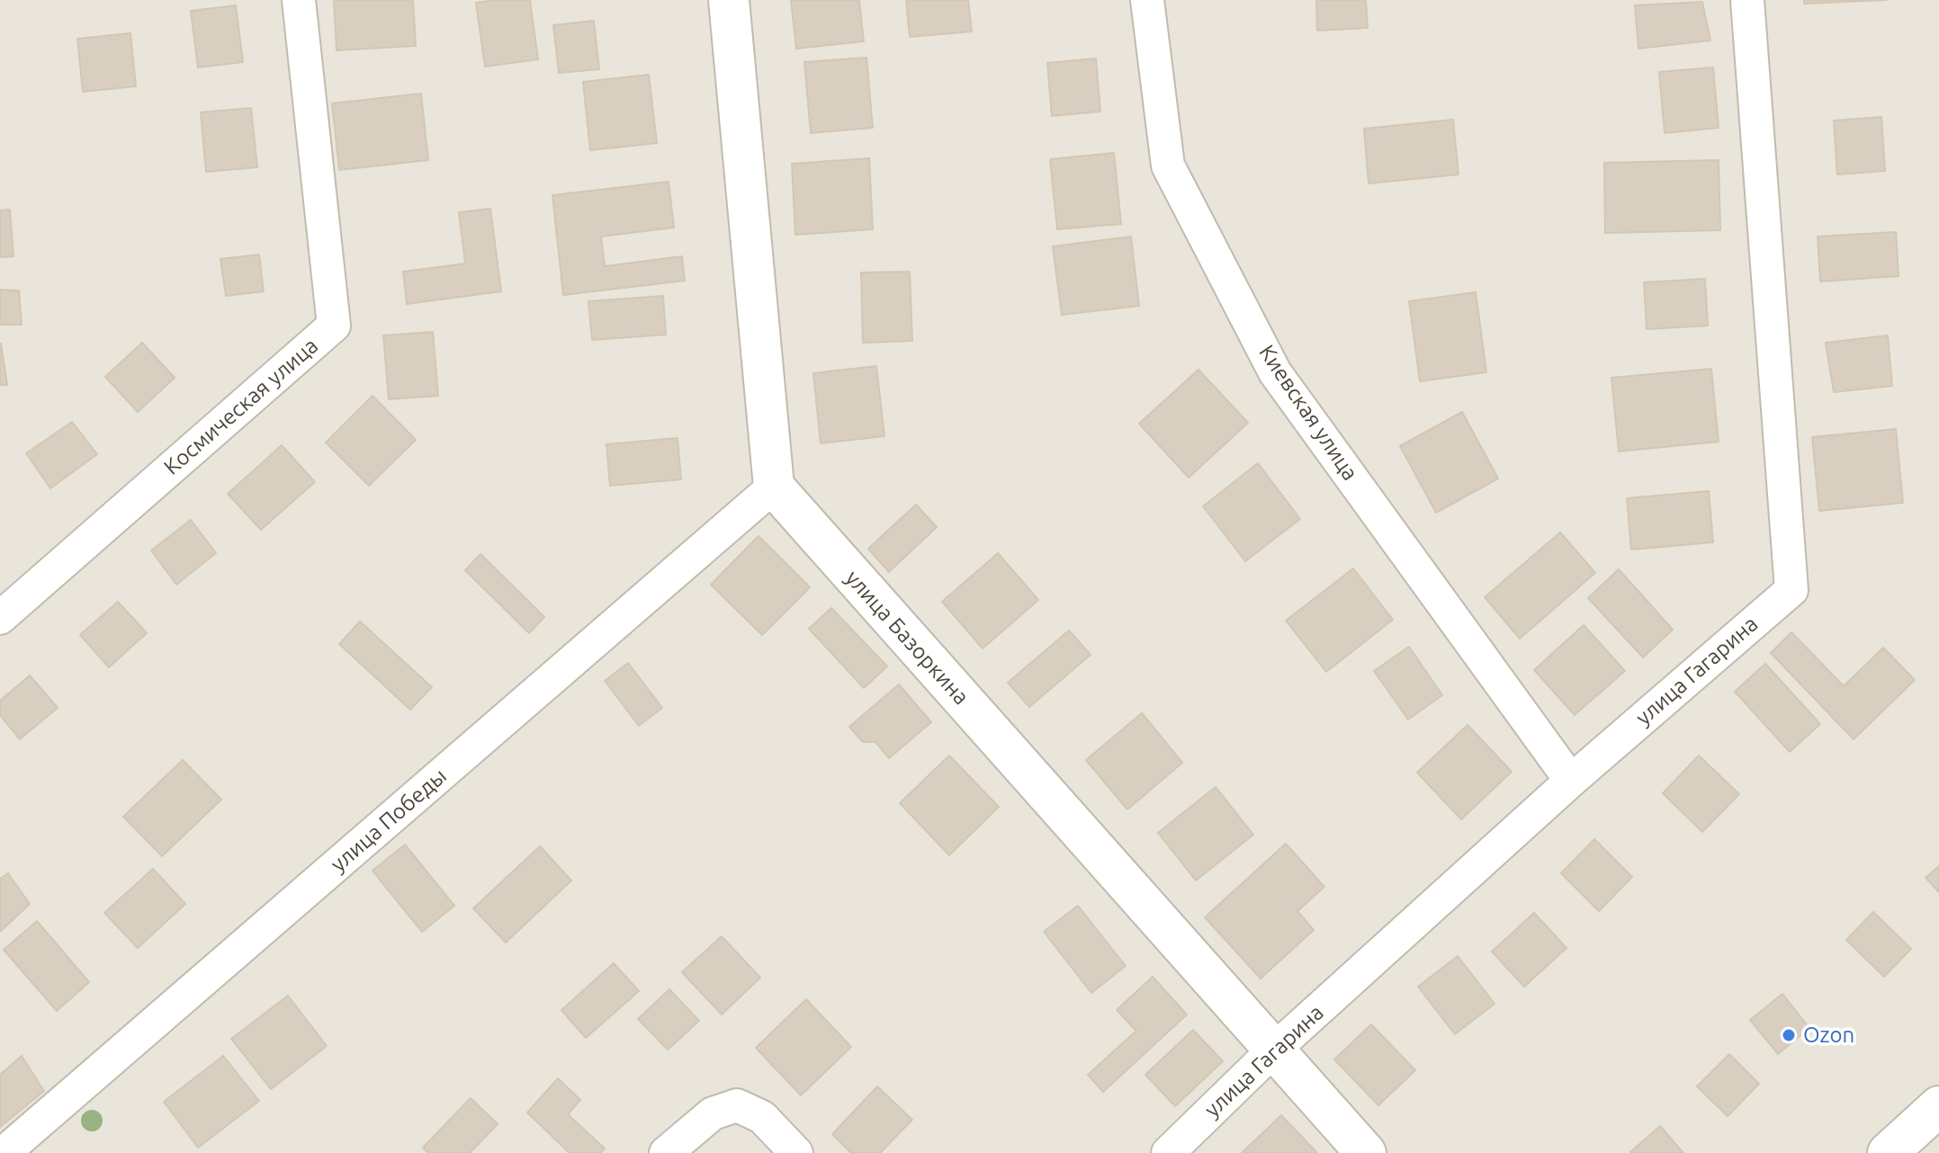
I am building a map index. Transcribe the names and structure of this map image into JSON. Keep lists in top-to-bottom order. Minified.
{"streets":{"street":["Космическая улица","Киевская улица","улица Базоркина","улица Гагарина","улица Победы"]},"crossings":[["Киевская улица","улица Гагарина"],["улица Базоркина","улица Гагарина"],["улица Базоркина","улица Победы"]],"places":["Ozon"]}
